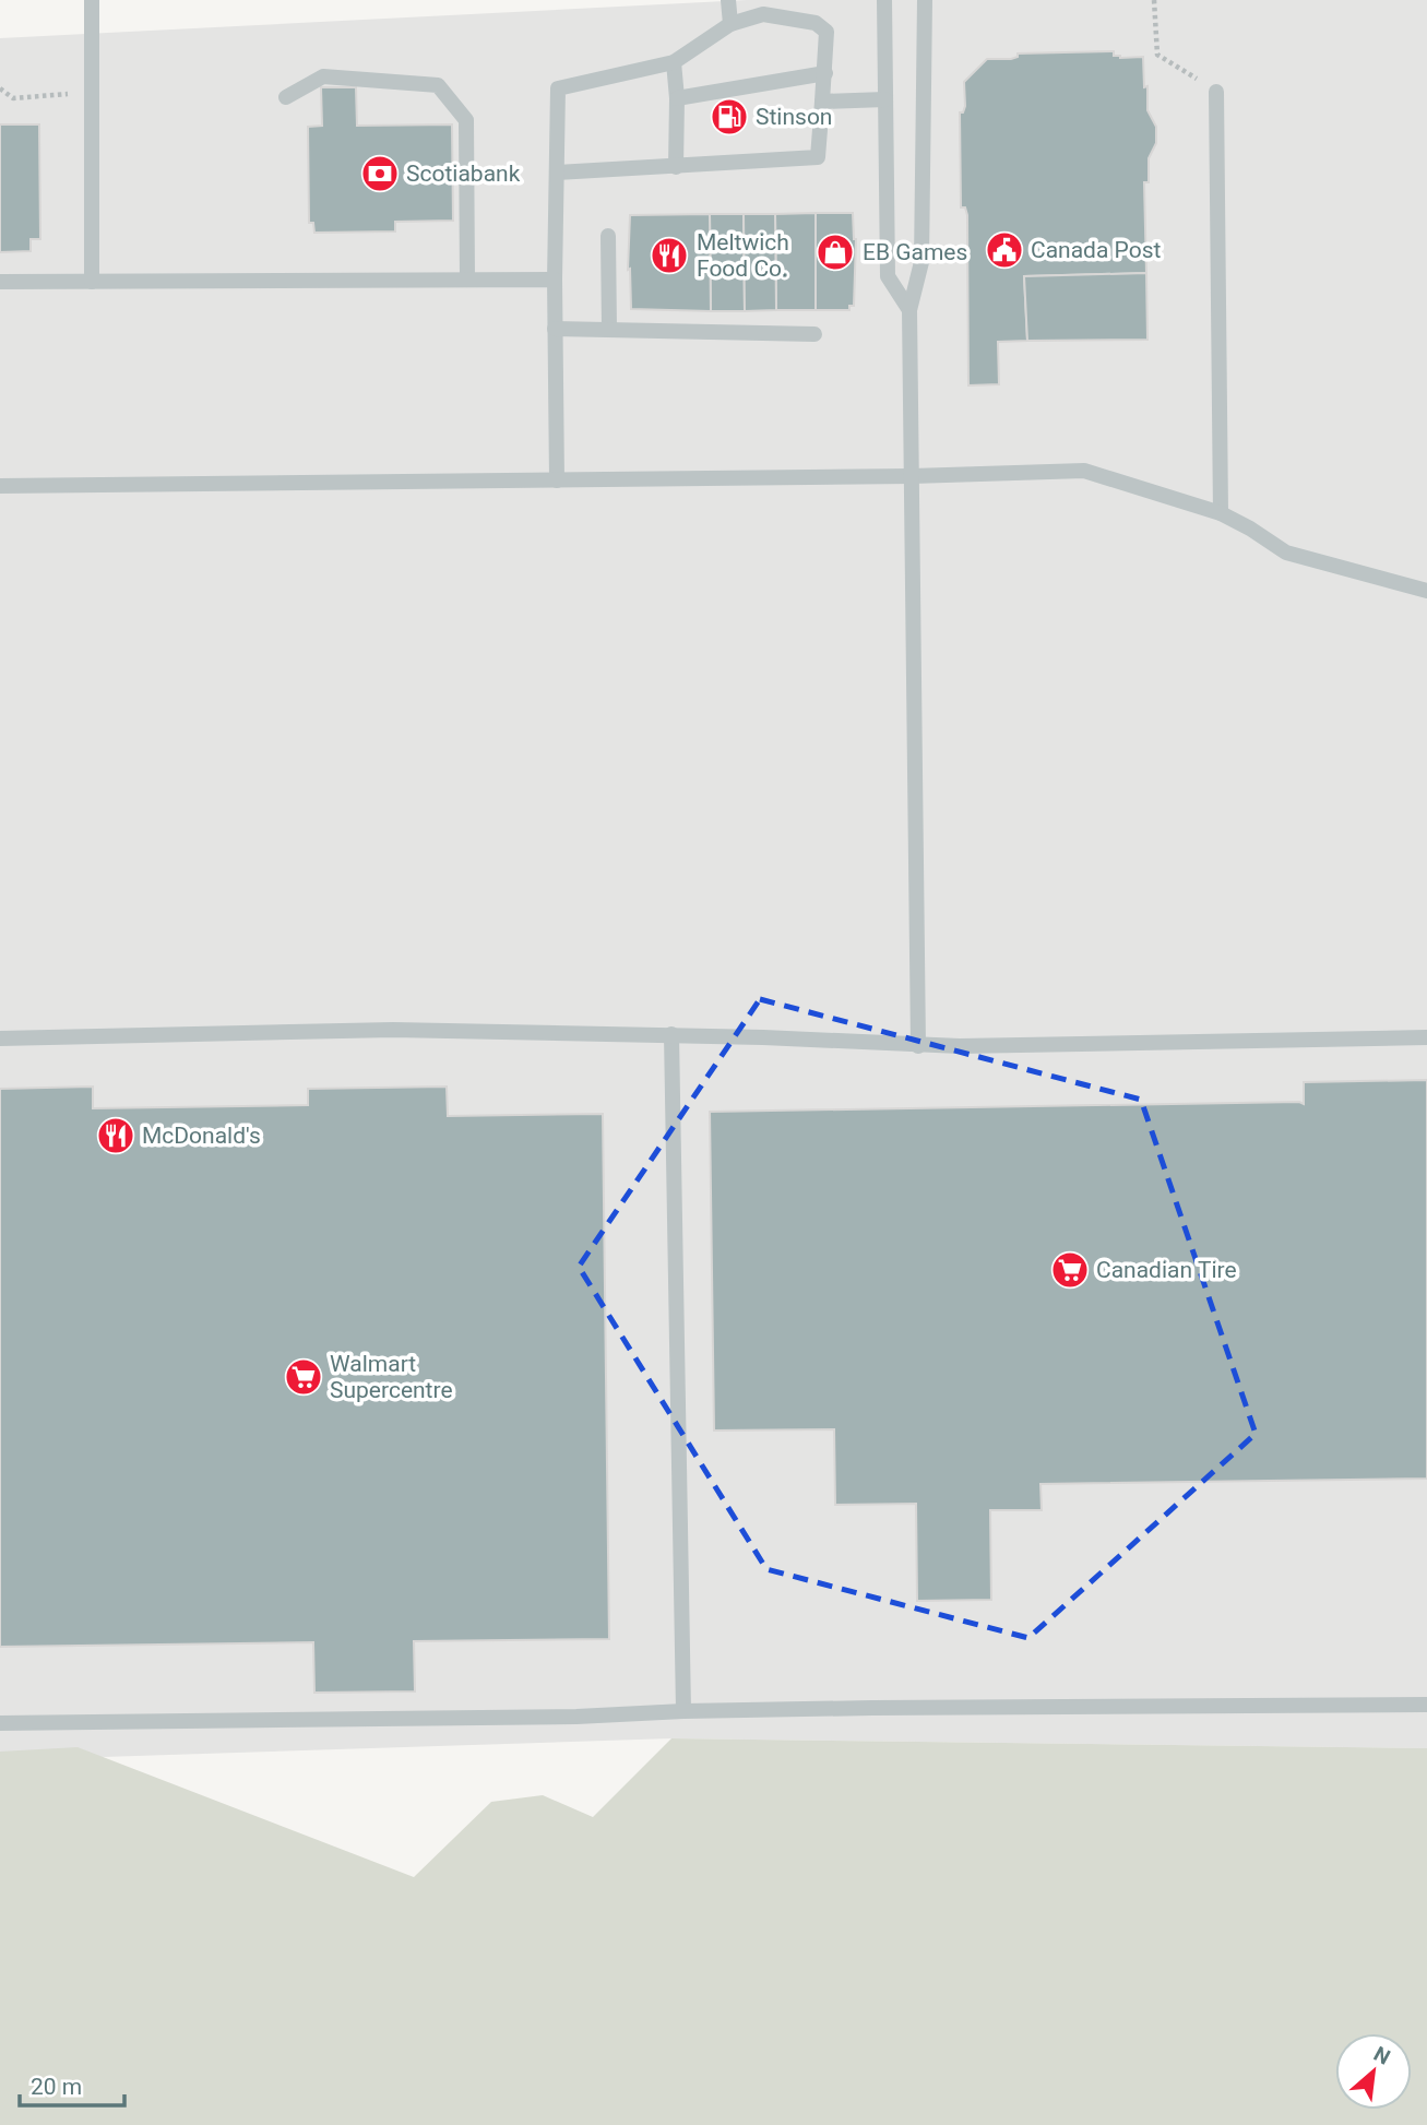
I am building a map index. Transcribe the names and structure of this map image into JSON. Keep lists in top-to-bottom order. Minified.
{"places":{"fuel station":["Stinson"],"bank":["Scotiabank"],"public building":["Canada Post"],"shop":["EB Games"],"restaurant":["Meltwich Food Co.","McDonald's"],"supermarket":["Canadian Tire","Walmart Supercentre"]},"scale_bar":"20 m","north":"top right"}
